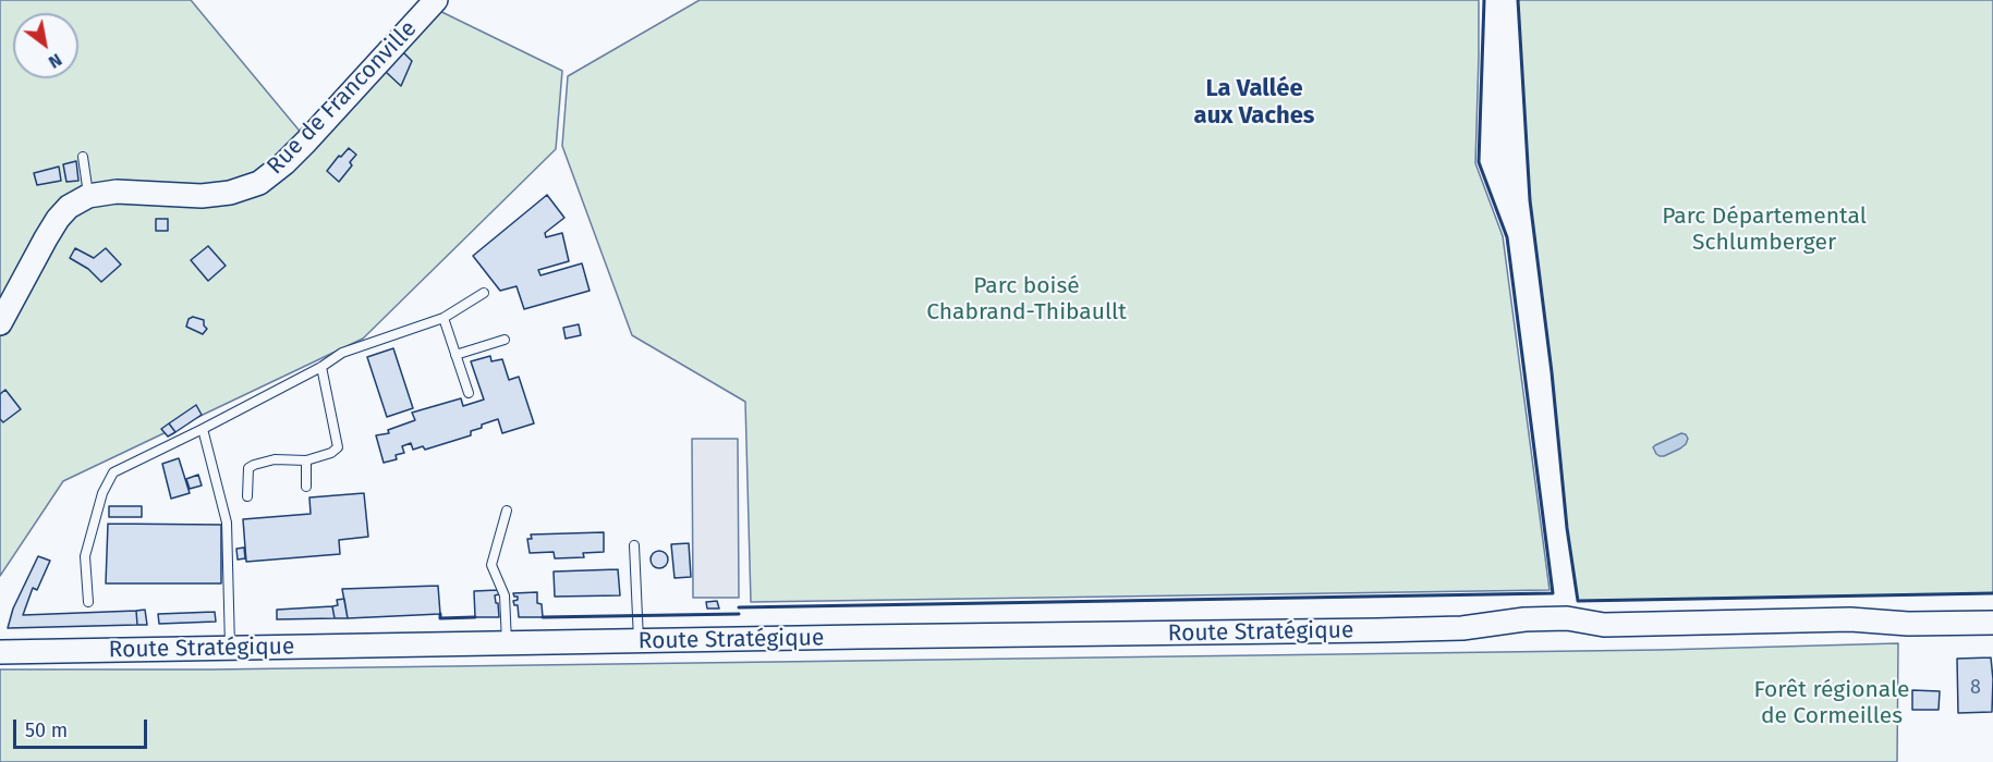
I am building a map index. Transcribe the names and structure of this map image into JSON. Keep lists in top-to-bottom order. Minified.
{"streets":{"street":["Rue de Franconville","Route Stratégique"]},"districts":["La Vallée aux Vaches"],"parks":["Parc Départemental Schlumberger","Parc boisé Chabrand-Thibaullt","Forêt régionale de Cormeilles"],"house_numbers":["8"],"scale_bar":"50 m","north":"bottom right"}
